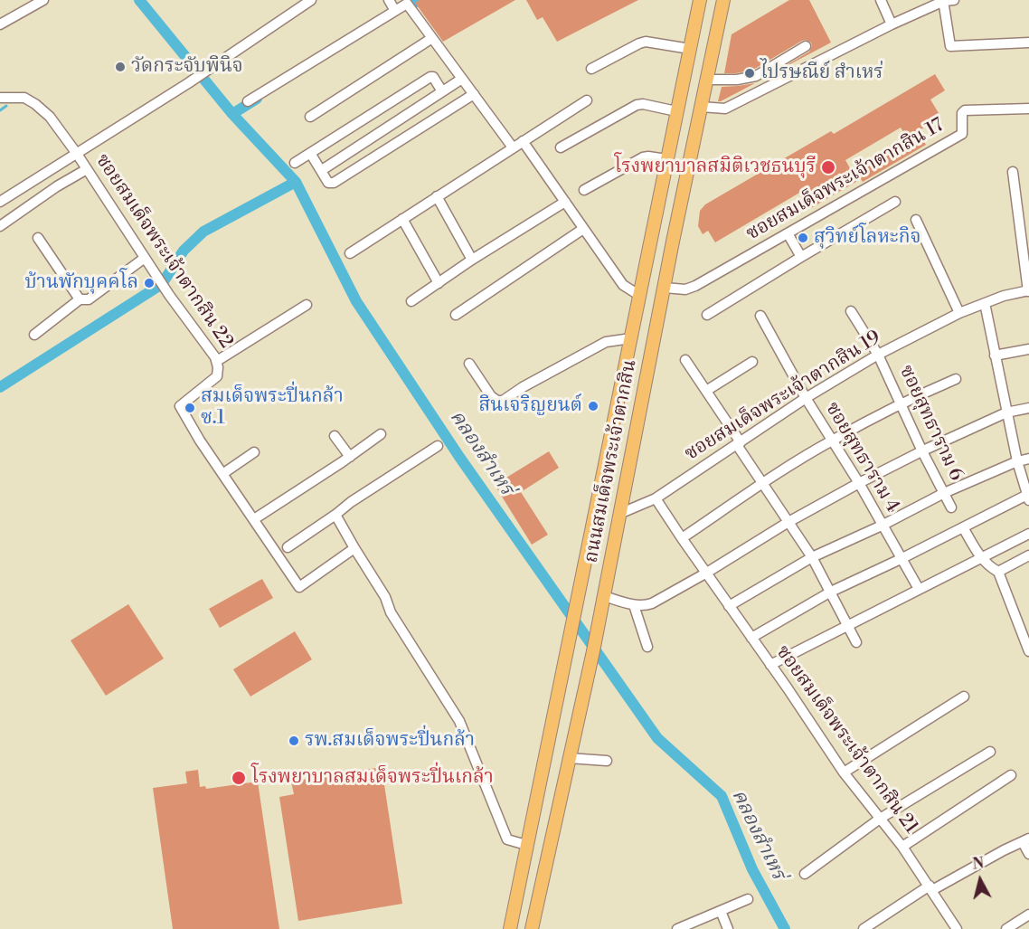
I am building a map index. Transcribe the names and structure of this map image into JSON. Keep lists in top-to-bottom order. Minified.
{"streets":{"main road":["ถนนสมเด็จพระเจ้าตากสิน"],"street":["ซอยสมเด็จพระเจ้าตากสิน 17","ซอยสมเด็จพระเจ้าตากสิน 22","ซอยสมเด็จพระเจ้าตากสิน 19","ซอยสุทธาราม 6","ซอยสุทธาราม 4","ซอยสมเด็จพระเจ้าตากสิน 21"]},"crossings":[["ซอยสมเด็จพระเจ้าตากสิน 17","ถนนสมเด็จพระเจ้าตากสิน"],["ซอยสมเด็จพระเจ้าตากสิน 19","ซอยสุทธาราม 6"],["ซอยสมเด็จพระเจ้าตากสิน 19","ซอยสุทธาราม 4"],["ซอยสมเด็จพระเจ้าตากสิน 19","ถนนสมเด็จพระเจ้าตากสิน"],["ซอยสมเด็จพระเจ้าตากสิน 19","ซอยสมเด็จพระเจ้าตากสิน 21"]],"water":["คลองสำเหร่"],"places":["วัดกระจับพินิจ","ไปรษณีย์ สำเหร่","โรงพยาบาลสมิติเวชธนบุรี","สุวิทย์โลหะกิจ","บ้านพักบุคคโล","สินเจริญยนต์","สมเด็จพระปิ่นกล้า ซ.1","รพ.สมเด็จพระปิ่นกล้า","โรงพยาบาลสมเด็จพระปิ่นเกล้า"],"north":"top"}
